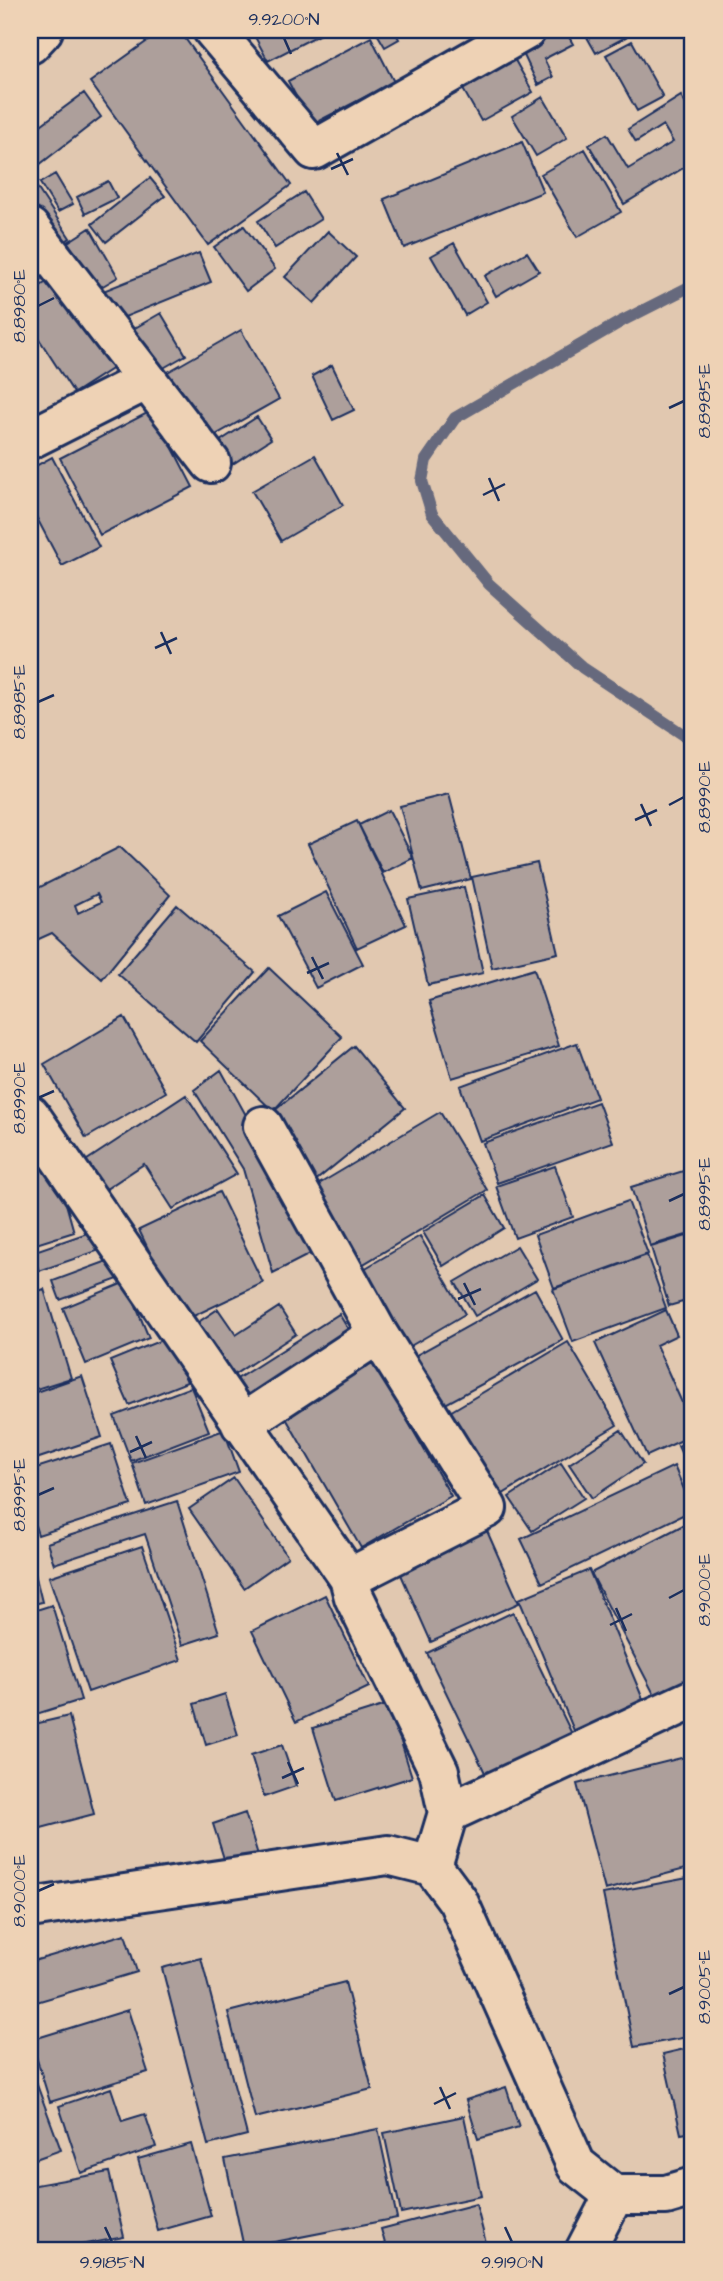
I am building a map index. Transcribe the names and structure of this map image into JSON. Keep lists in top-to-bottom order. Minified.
{"coordinates":["9.9200°N","8.8980°E","8.8985°E","8.8990°E","8.8995°E","8.9000°E","8.9005°E","9.9185°N","9.9190°N"]}
